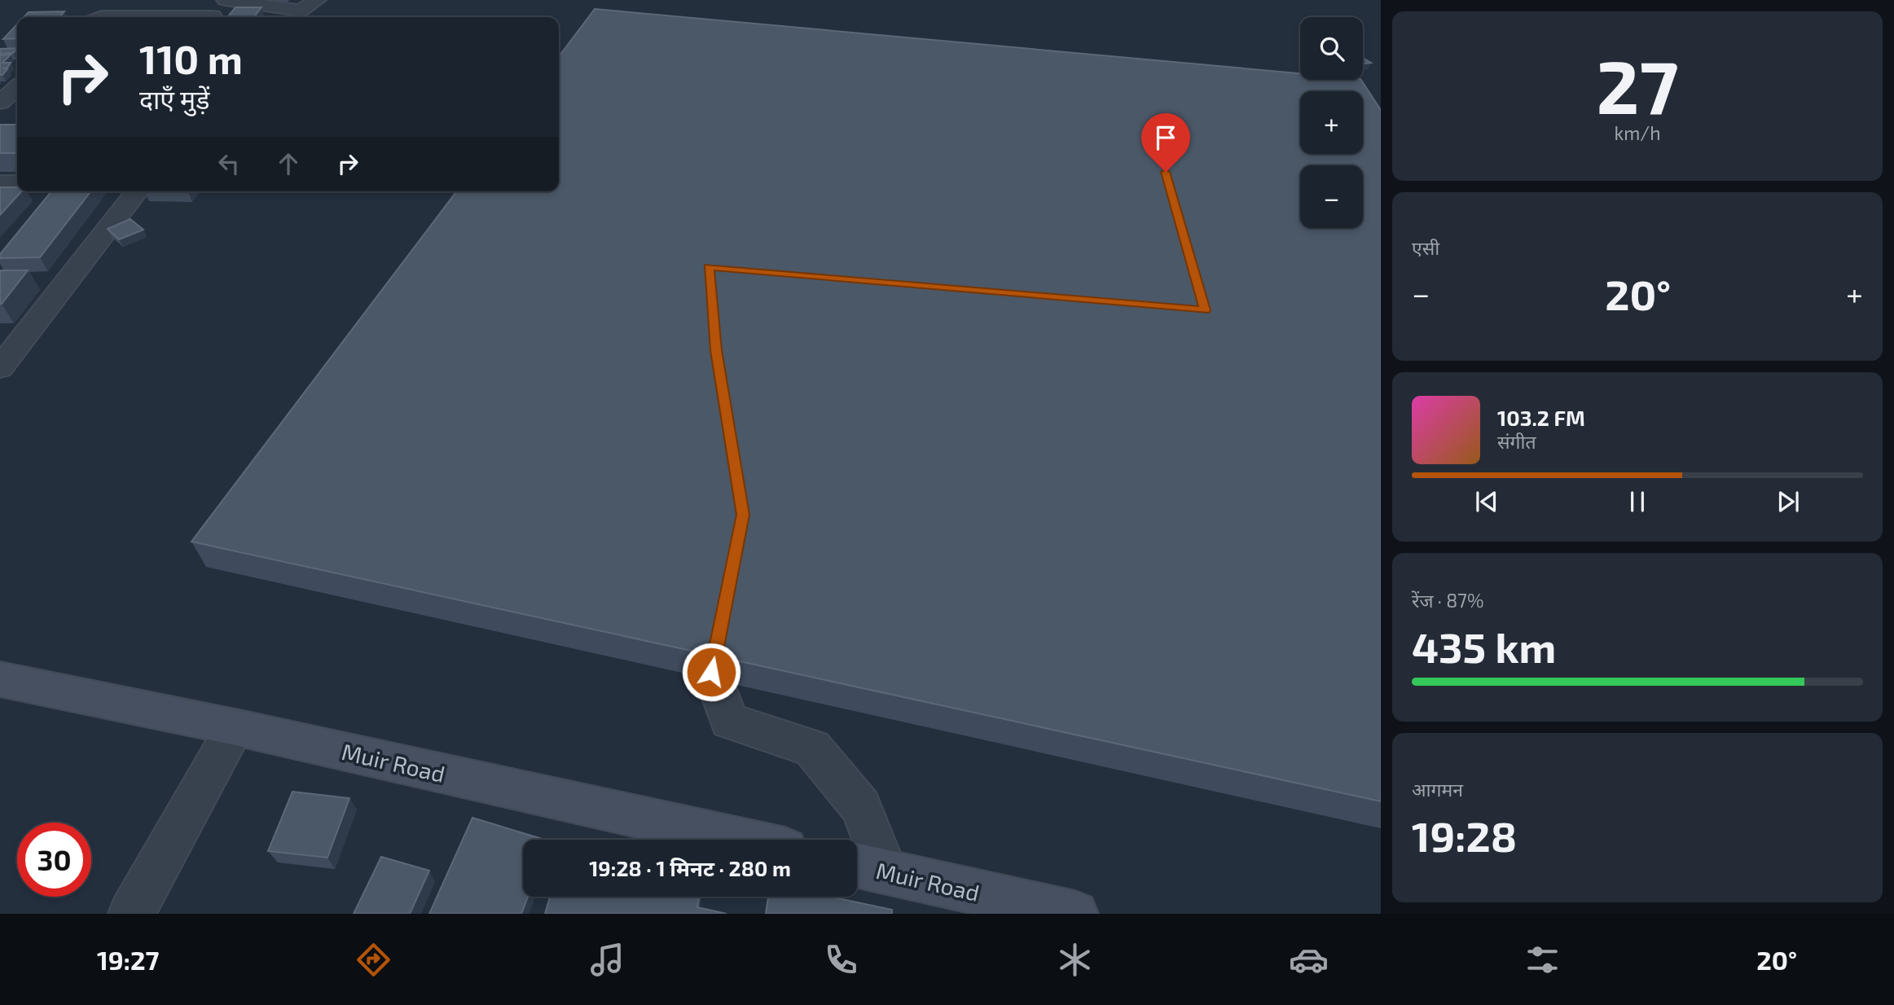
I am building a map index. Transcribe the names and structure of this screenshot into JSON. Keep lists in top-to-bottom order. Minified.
{"streets":{"main road":["Muir Road"]},"page":{"tile":[["27","km/h"],"एसी",["रेंज · 87%","435 km"],["आगमन","19:28"]],"map_buttons":["+","−"],"turn":["110 m","दाएँ मुड़ें"],"heat":["−","20°","+"],"song":["103.2 FM","संगीत"],"limit":"30","trip":"19:28 · 1 मिनट · 280 m","tabs":["19:27","20°"]}}
